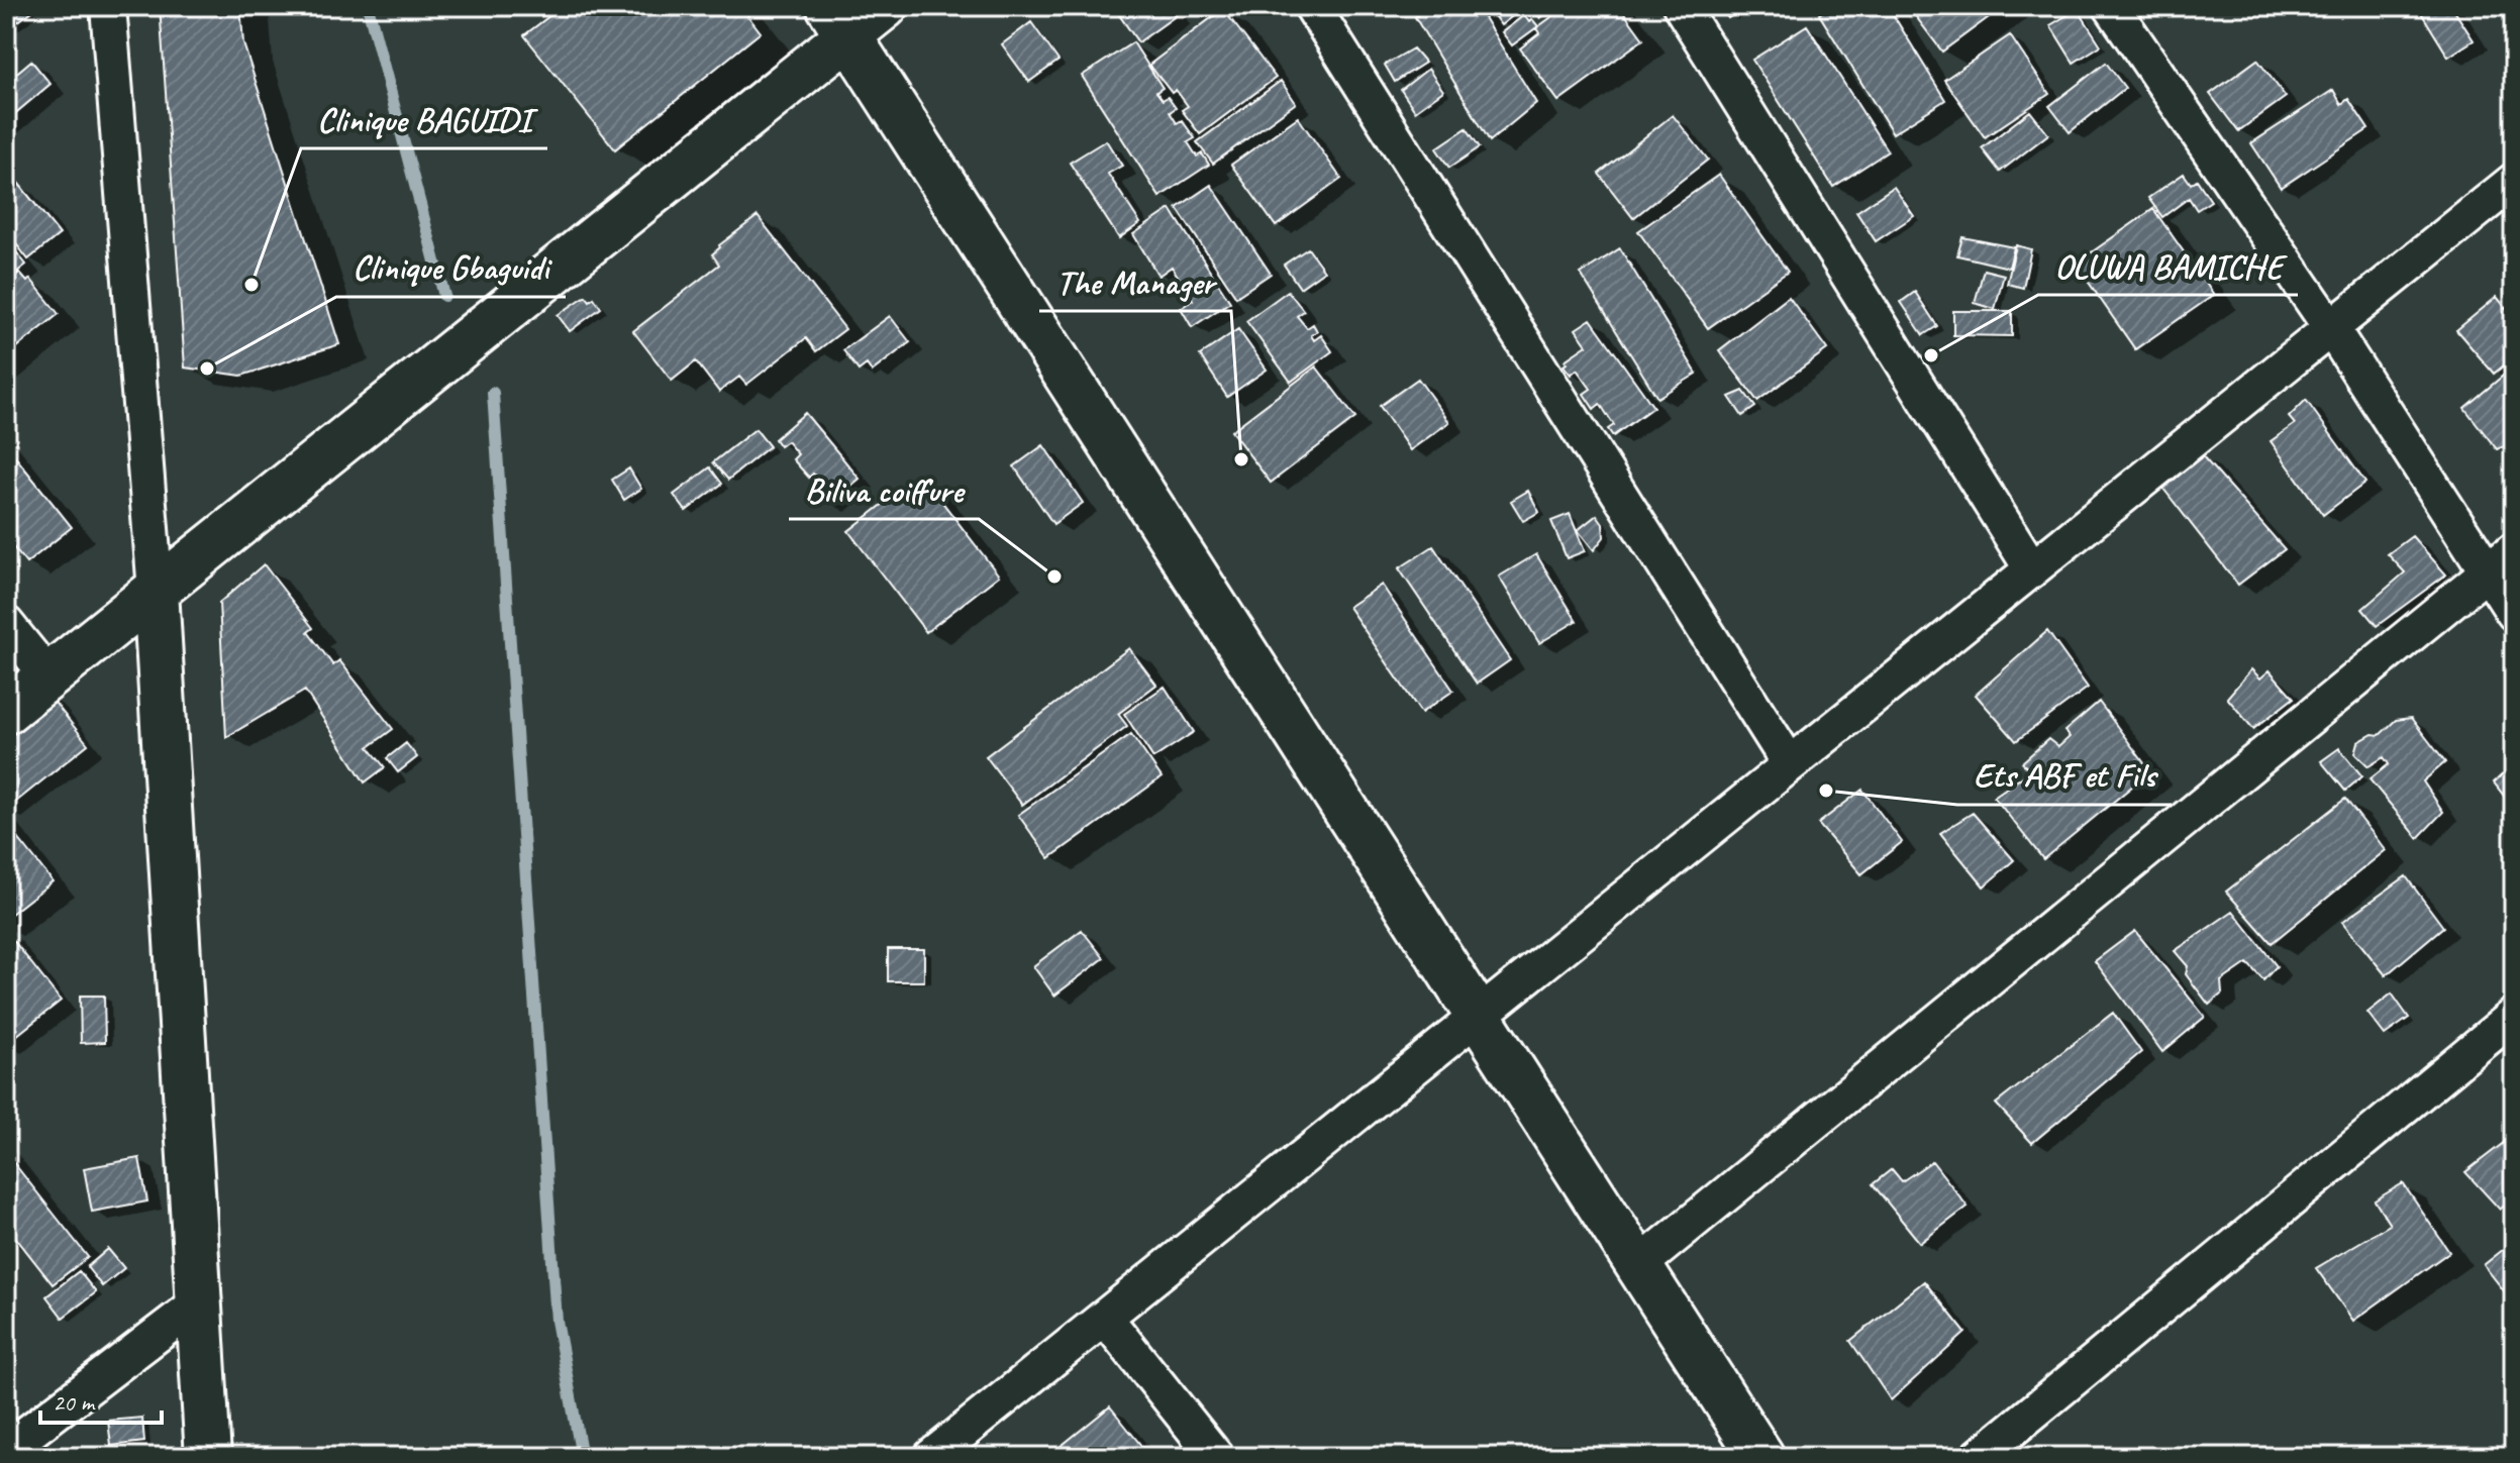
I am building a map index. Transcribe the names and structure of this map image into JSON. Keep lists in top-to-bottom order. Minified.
{"places":["Clinique BAGUIDI","OLUWA BAMICHE","Clinique Gbaguidi","The Manager","Biliva coiffure","Ets ABF et Fils"],"scale_bar":"20 m"}
